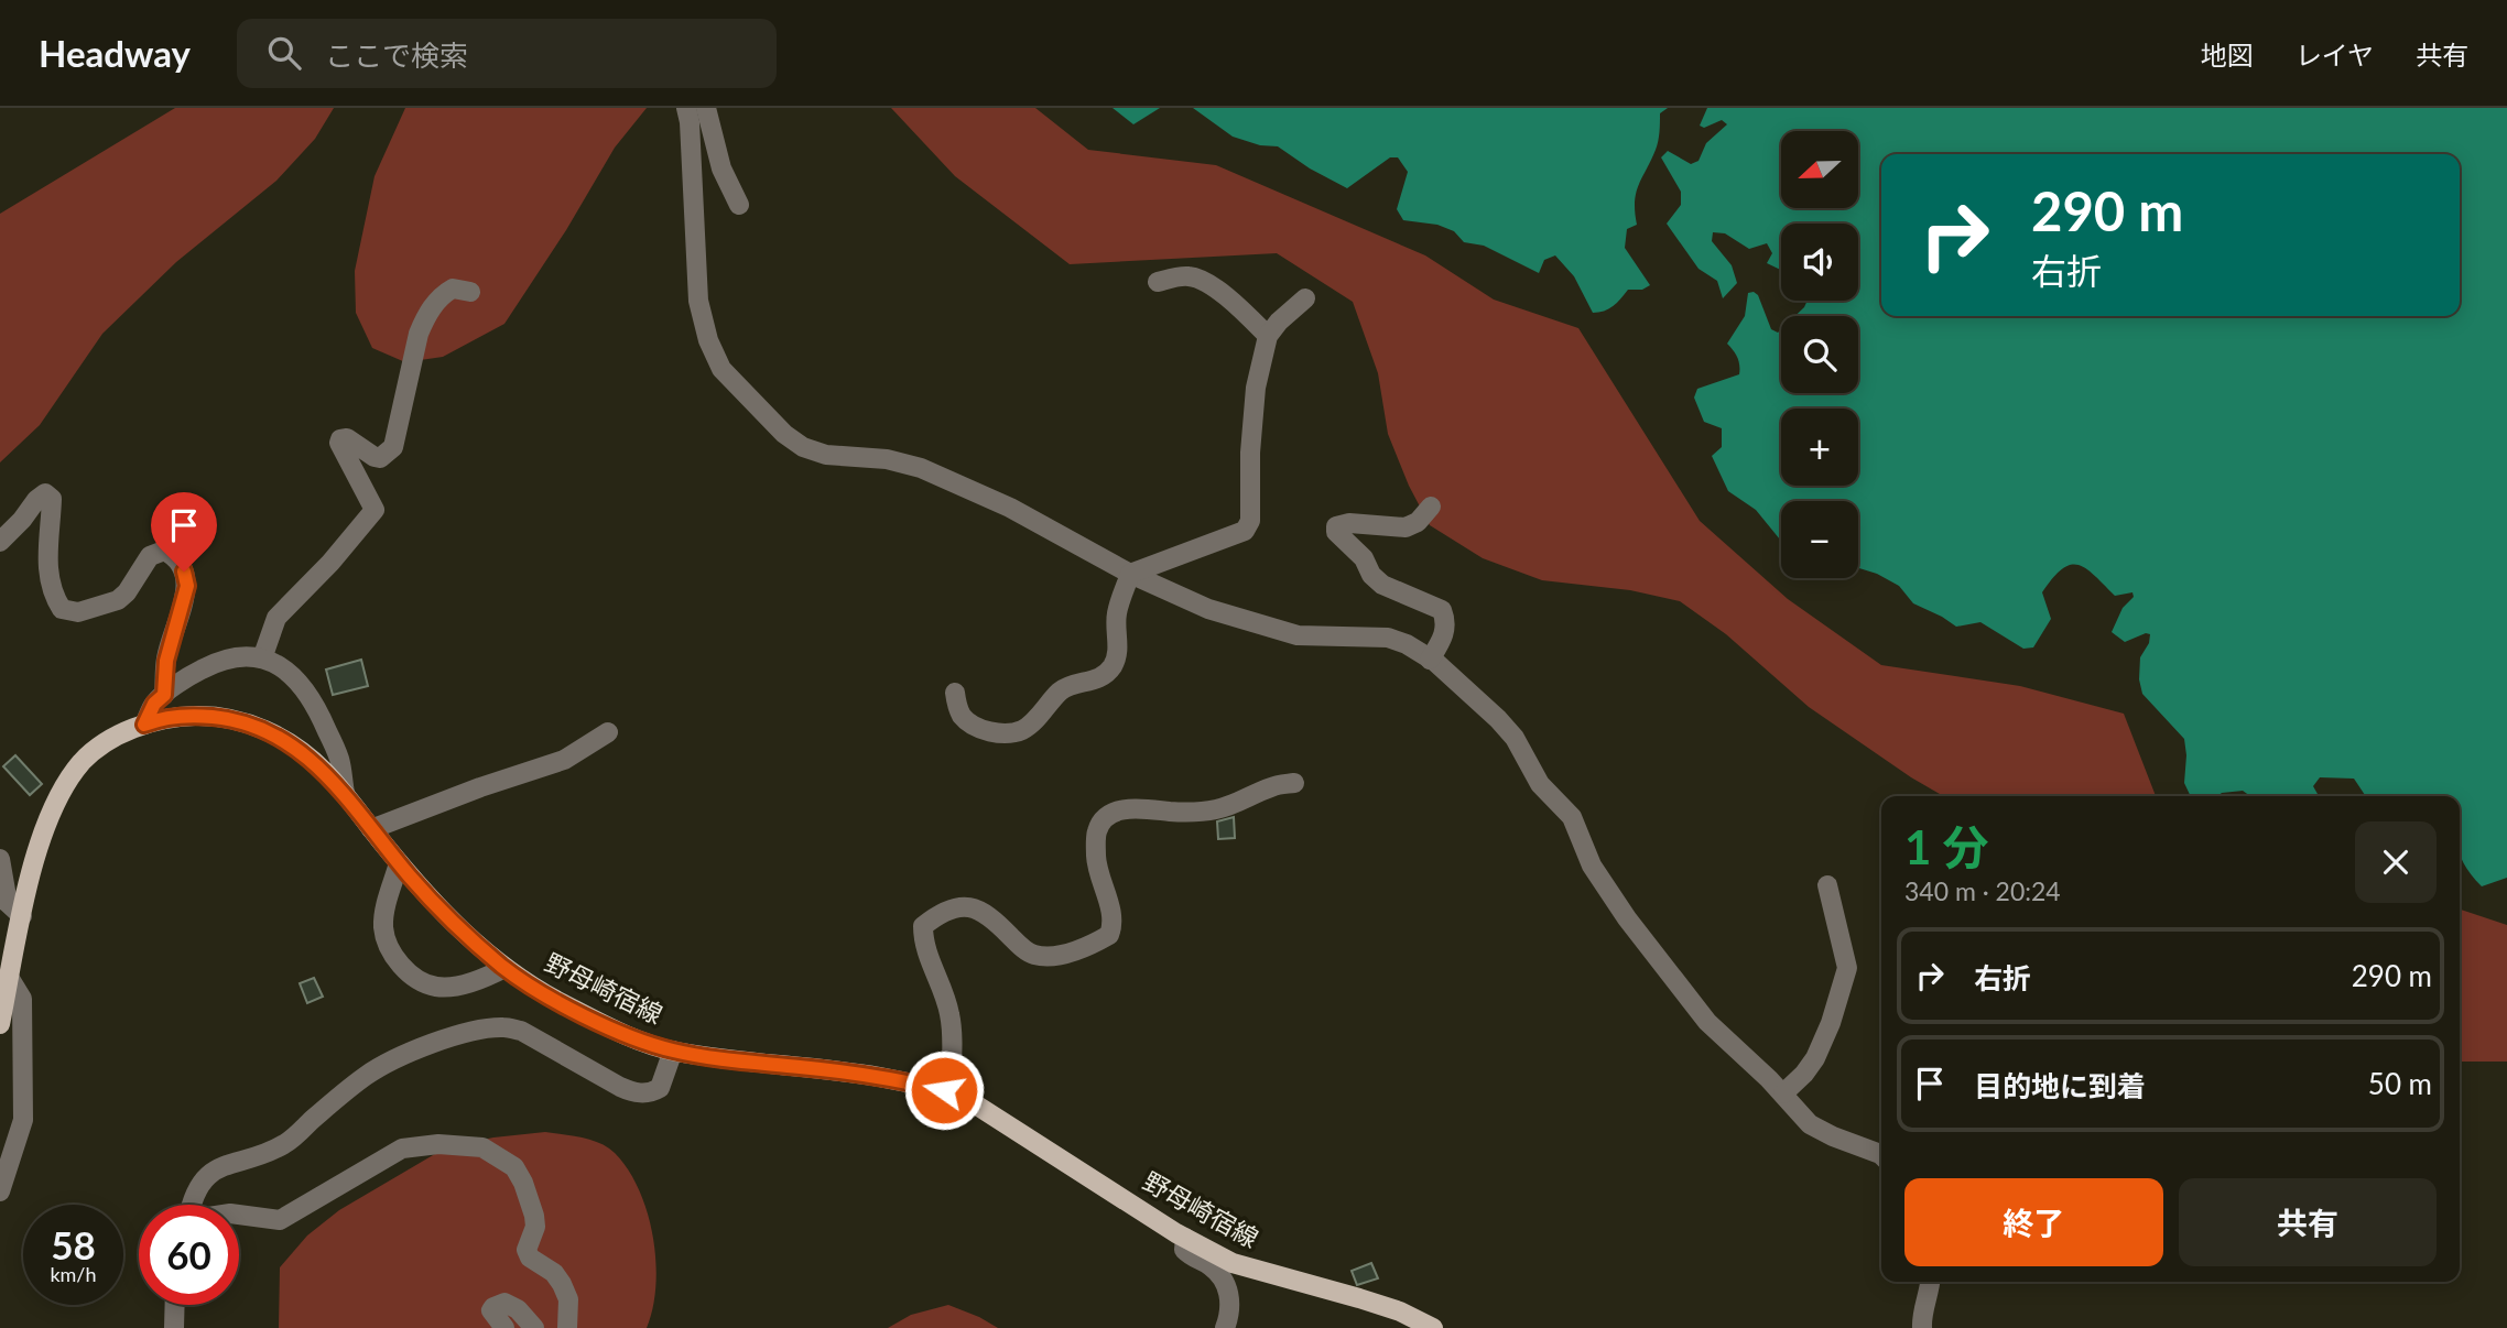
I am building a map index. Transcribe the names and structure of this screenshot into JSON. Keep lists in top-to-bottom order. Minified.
{"streets":{"main road":["野母崎宿線"]},"north":"left","page":{"header":"Headway","search":"ここで検索","nav":["地図","レイヤ","共有"],"map_buttons":["+","−"],"turn":["290 m","右折"],"heading":["1 分","340 m · 20:24"],"list":[{"name":"右折","value":"290 m"},{"name":"目的地に到着","value":"50 m"}],"buttons":["終了","共有"],"speed":"58 km/h","limit":"60"}}
